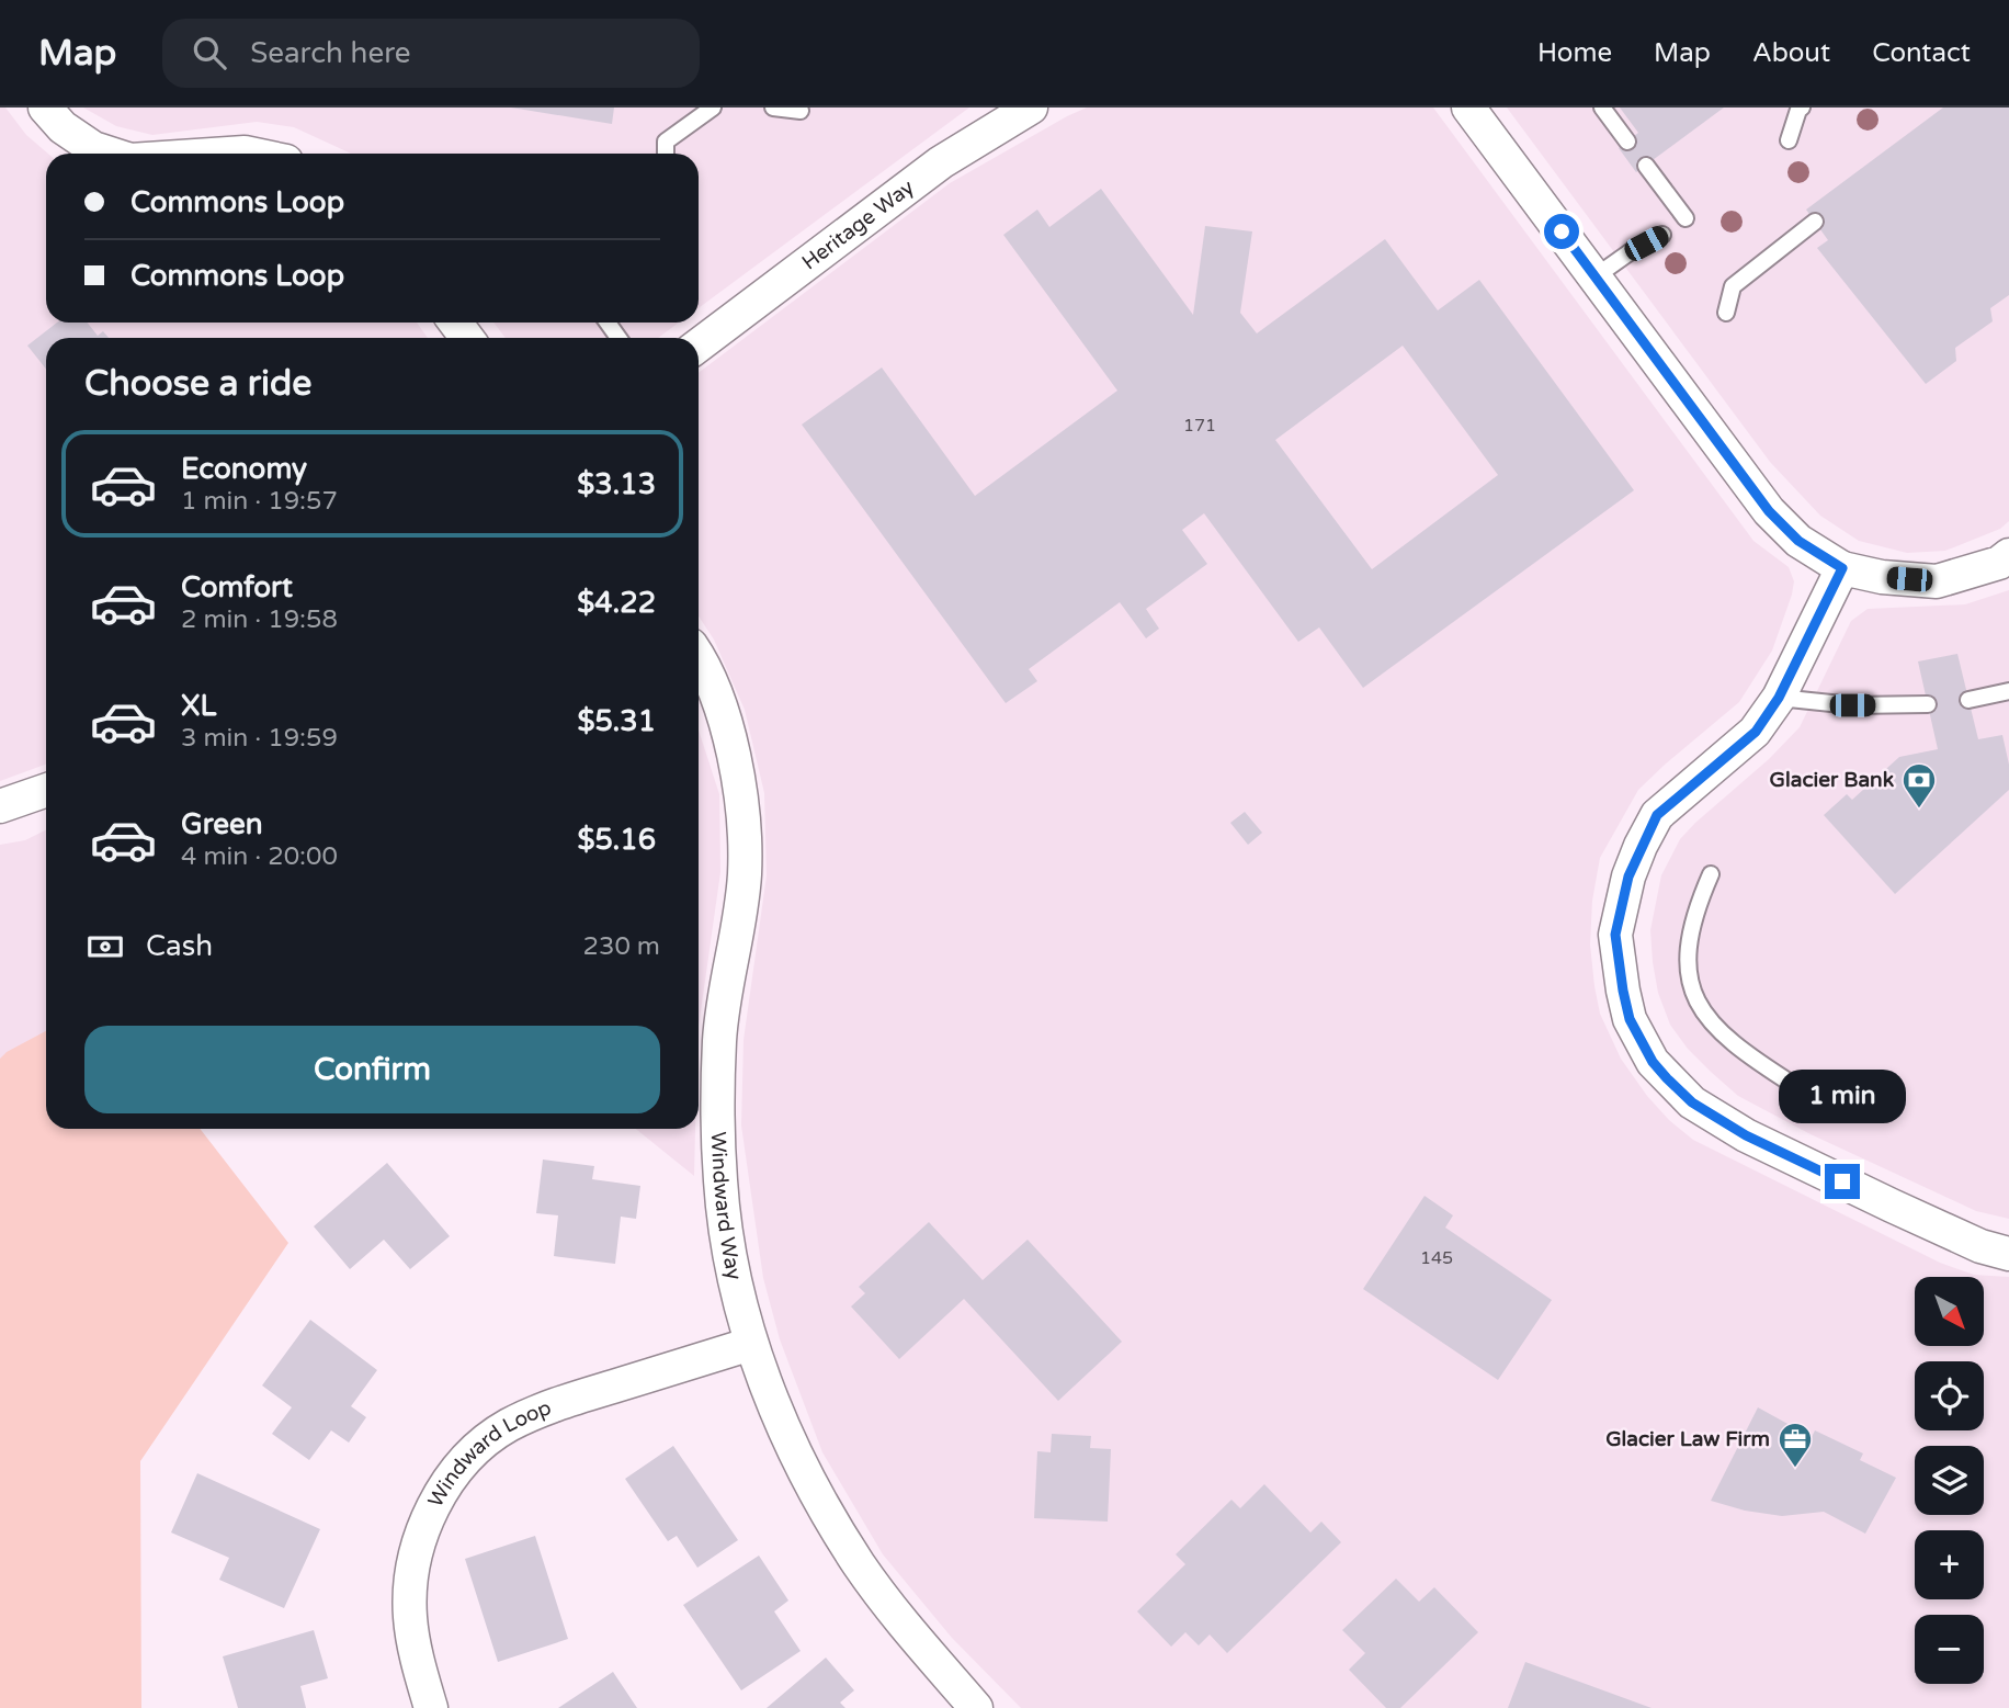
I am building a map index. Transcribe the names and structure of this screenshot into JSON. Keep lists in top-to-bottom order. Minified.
{"streets":{"street":["Heritage Way","Windward Way","Windward Loop"]},"crossings":[["Windward Way","Windward Loop"]],"places":{"bank":["Glacier Bank"],"office":["Glacier Law Firm"]},"house_numbers":["171","145"],"north":"bottom right","page":{"header":"Map","search":"Search here","nav":["Home","Map","About","Contact"],"banner":["Commons Loop","Commons Loop"],"heading":"Choose a ride","list":[{"name":"Economy","note":"1 min · 19:57","value":"$3.13"},{"name":"Comfort","note":"2 min · 19:58","value":"$4.22"},{"name":"XL","note":"3 min · 19:59","value":"$5.31"},{"name":"Green","note":"4 min · 20:00","value":"$5.16"}],"pay":["Cash","230 m"],"buttons":"Confirm","bubble":"1 min","map_buttons":["+","−"]}}
